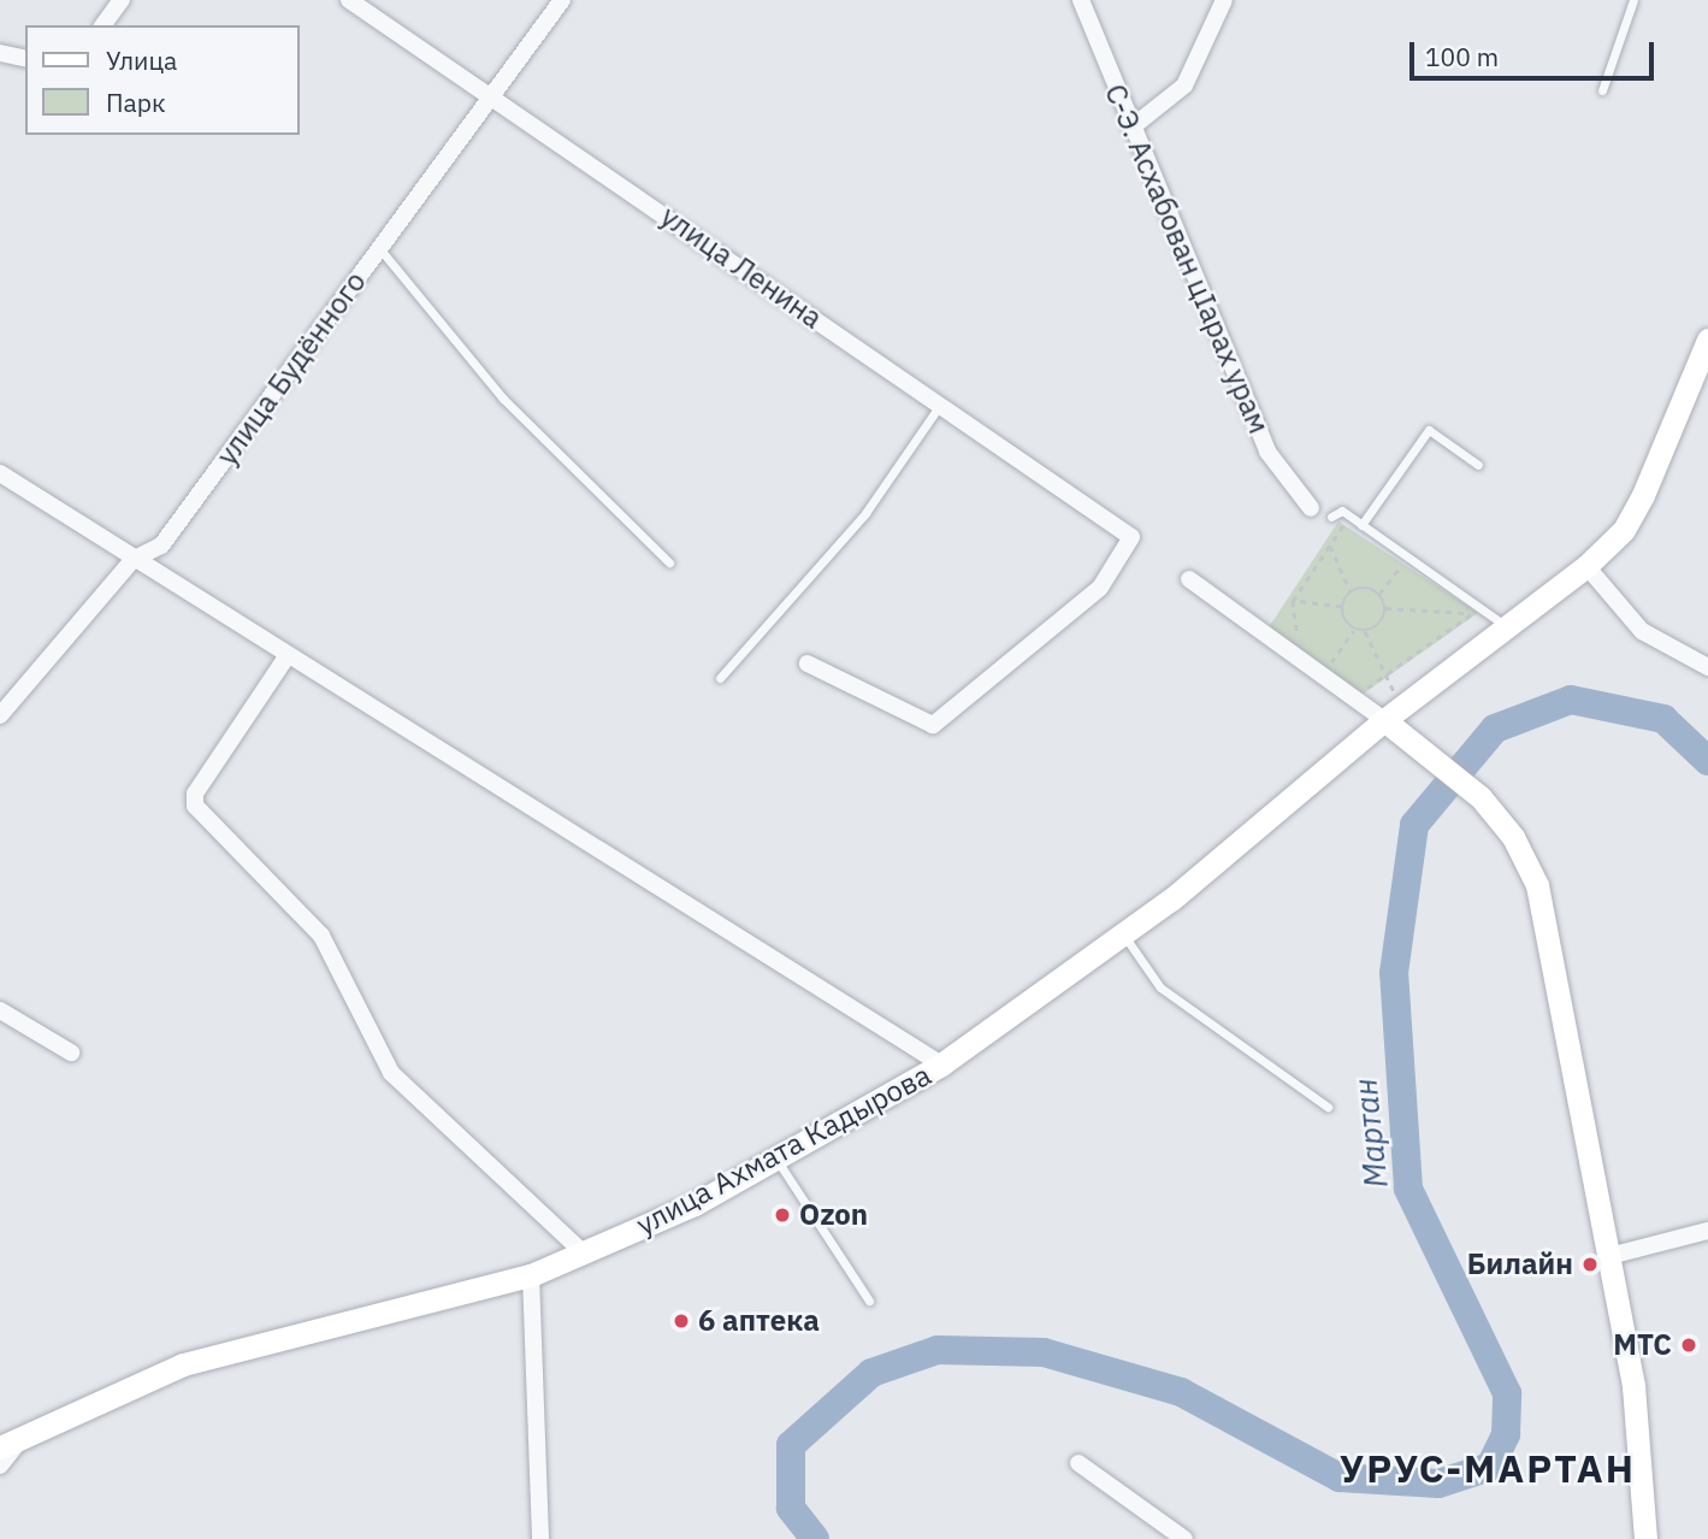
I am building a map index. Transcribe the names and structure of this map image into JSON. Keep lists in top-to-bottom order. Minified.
{"streets":{"main road":["улица Ахмата Кадырова"],"street":["С-Э. Асхабован цIарах урам","улица Ленина","улица Будённого"]},"crossings":[["улица Ленина","улица Будённого"]],"districts":["УРУС-МАРТАН"],"water":["Мартан"],"places":["Ozon","Билайн","6 аптека","МТС"],"legend":["Улица","Парк"],"scale_bar":"100 m"}
